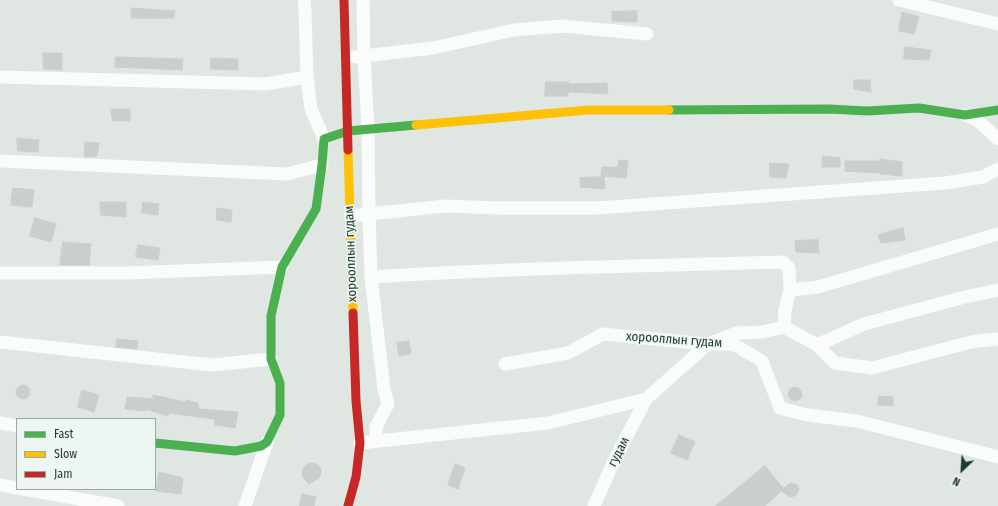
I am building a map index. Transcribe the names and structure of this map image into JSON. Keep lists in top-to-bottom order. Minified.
{"streets":{"street":["хорооллын гудам","гудам"]},"legend":["Fast","Slow","Jam"],"north":"bottom left"}
